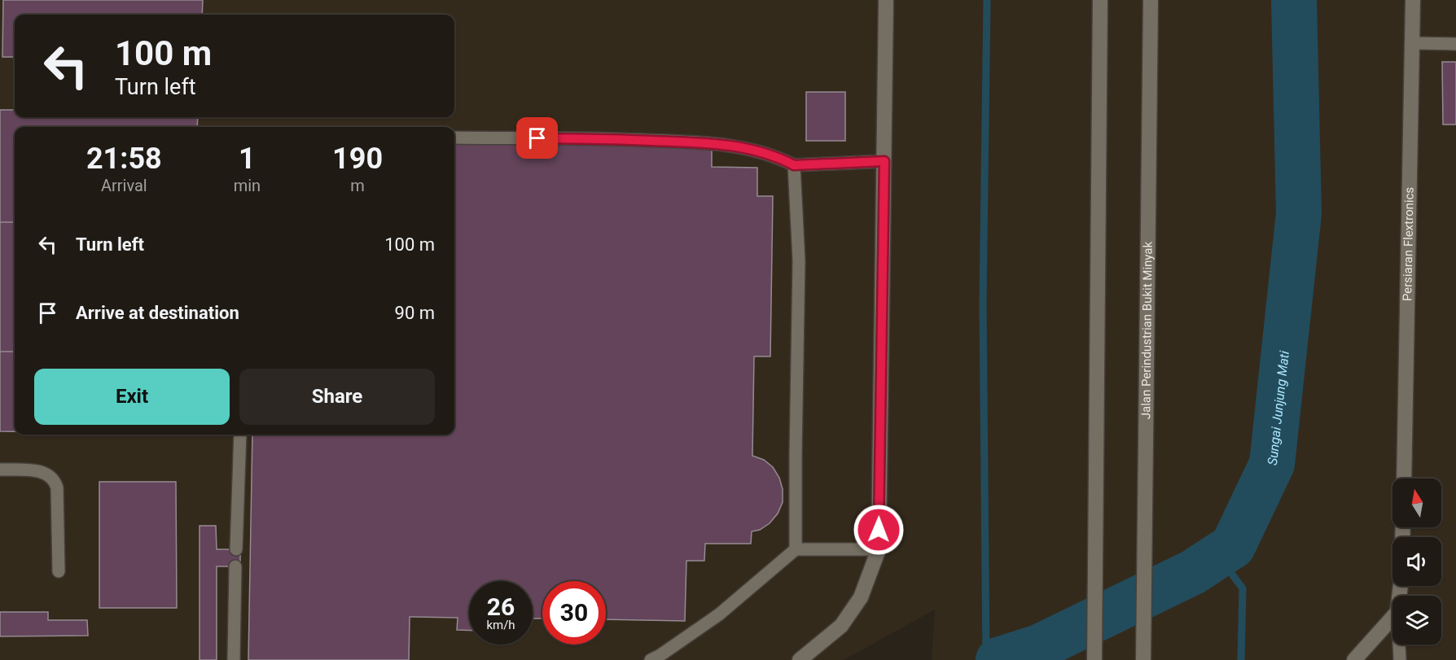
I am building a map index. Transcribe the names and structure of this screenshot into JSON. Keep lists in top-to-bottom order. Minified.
{"streets":{"street":["Persiaran Flextronics","Jalan Perindustrian Bukit Minyak"]},"water":["Sungai Junjung Mati"],"north":"top","page":{"turn":["100 m","Turn left"],"eta":["21:58","Arrival","1","min","190","m"],"list":[{"name":"Turn left","value":"100 m"},{"name":"Arrive at destination","value":"90 m"}],"buttons":["Exit","Share"],"speed":"26 km/h","limit":"30"}}
